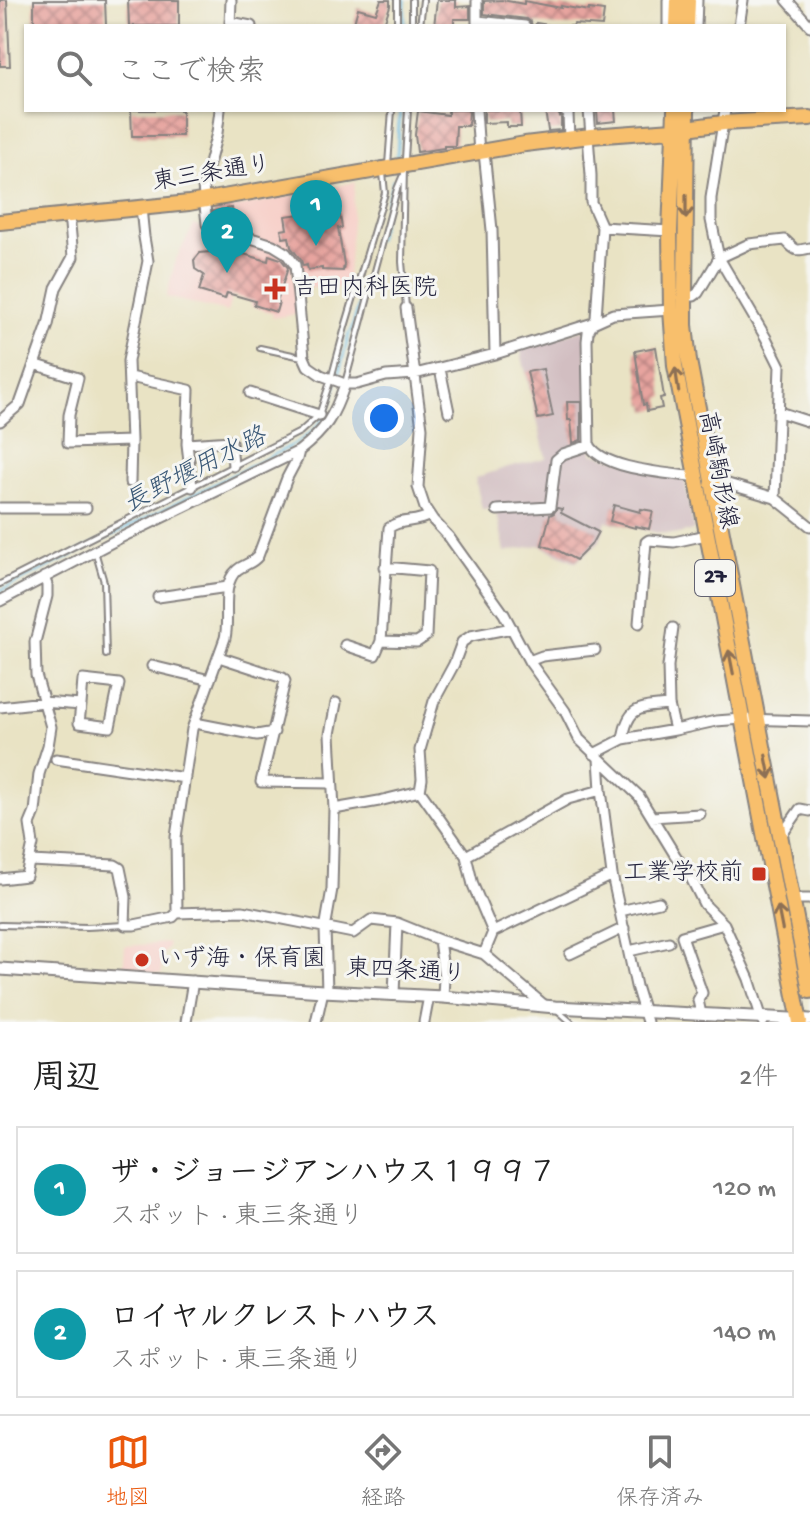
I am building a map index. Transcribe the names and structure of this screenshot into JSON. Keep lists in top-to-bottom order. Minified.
{"streets":{"main road":["東三条通り","高崎駒形線","27"],"street":["東四条通り"]},"crossings":[["東三条通り","高崎駒形線"],["高崎駒形線","東四条通り"]],"water":["長野堰用水路"],"places":{"health":["吉田内科医院"],"transit":["工業学校前"],"other":["いず海・保育園"]},"page":{"search":"ここで検索","pins":["1","2"],"heading":["周辺","2件"],"list":[{"mark":"1","name":"ザ・ジョージアンハウス１９９７","note":"スポット · 東三条通り","value":"120 m"},{"mark":"2","name":"ロイヤルクレストハウス","note":"スポット · 東三条通り","value":"140 m"}],"nav":["地図","経路","保存済み"]}}
